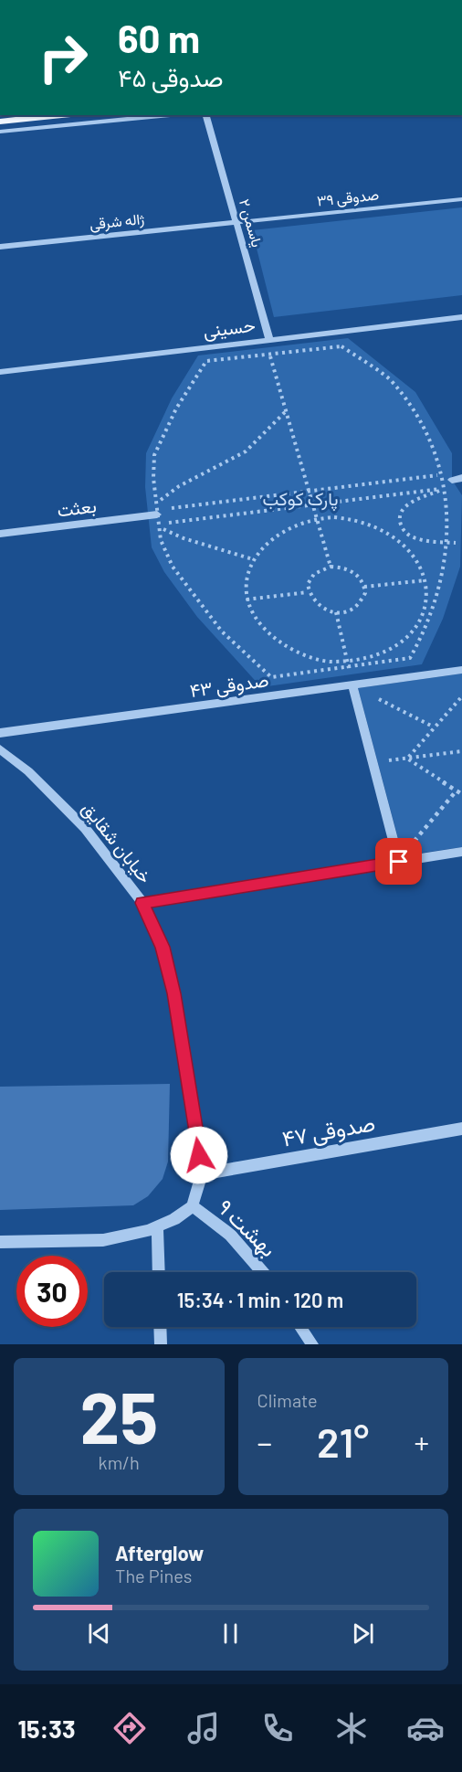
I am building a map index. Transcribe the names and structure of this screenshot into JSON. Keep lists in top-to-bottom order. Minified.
{"streets":{"street":["صدوقی ۳۹","ژاله شرقی","یاسمن ۲","حسینی","بعثت","صدوقی ۴۳","خیابان شقایق","صدوقی ۴۷","بهشت ۹"]},"crossings":[["صدوقی ۳۹","ژاله شرقی"],["صدوقی ۳۹","یاسمن ۲"],["ژاله شرقی","یاسمن ۲"],["یاسمن ۲","حسینی"],["خیابان شقایق","صدوقی ۴۷"],["خیابان شقایق","بهشت ۹"]],"parks":["پارک کوکب"],"page":{"turn":["60 m","صدوقی ۴۵"],"limit":"30","trip":"15:34 · 1 min · 120 m","tile":[["25","km/h"],"Climate"],"heat":["−","21°","+"],"song":["Afterglow","The Pines"],"tabs":"15:33"}}
